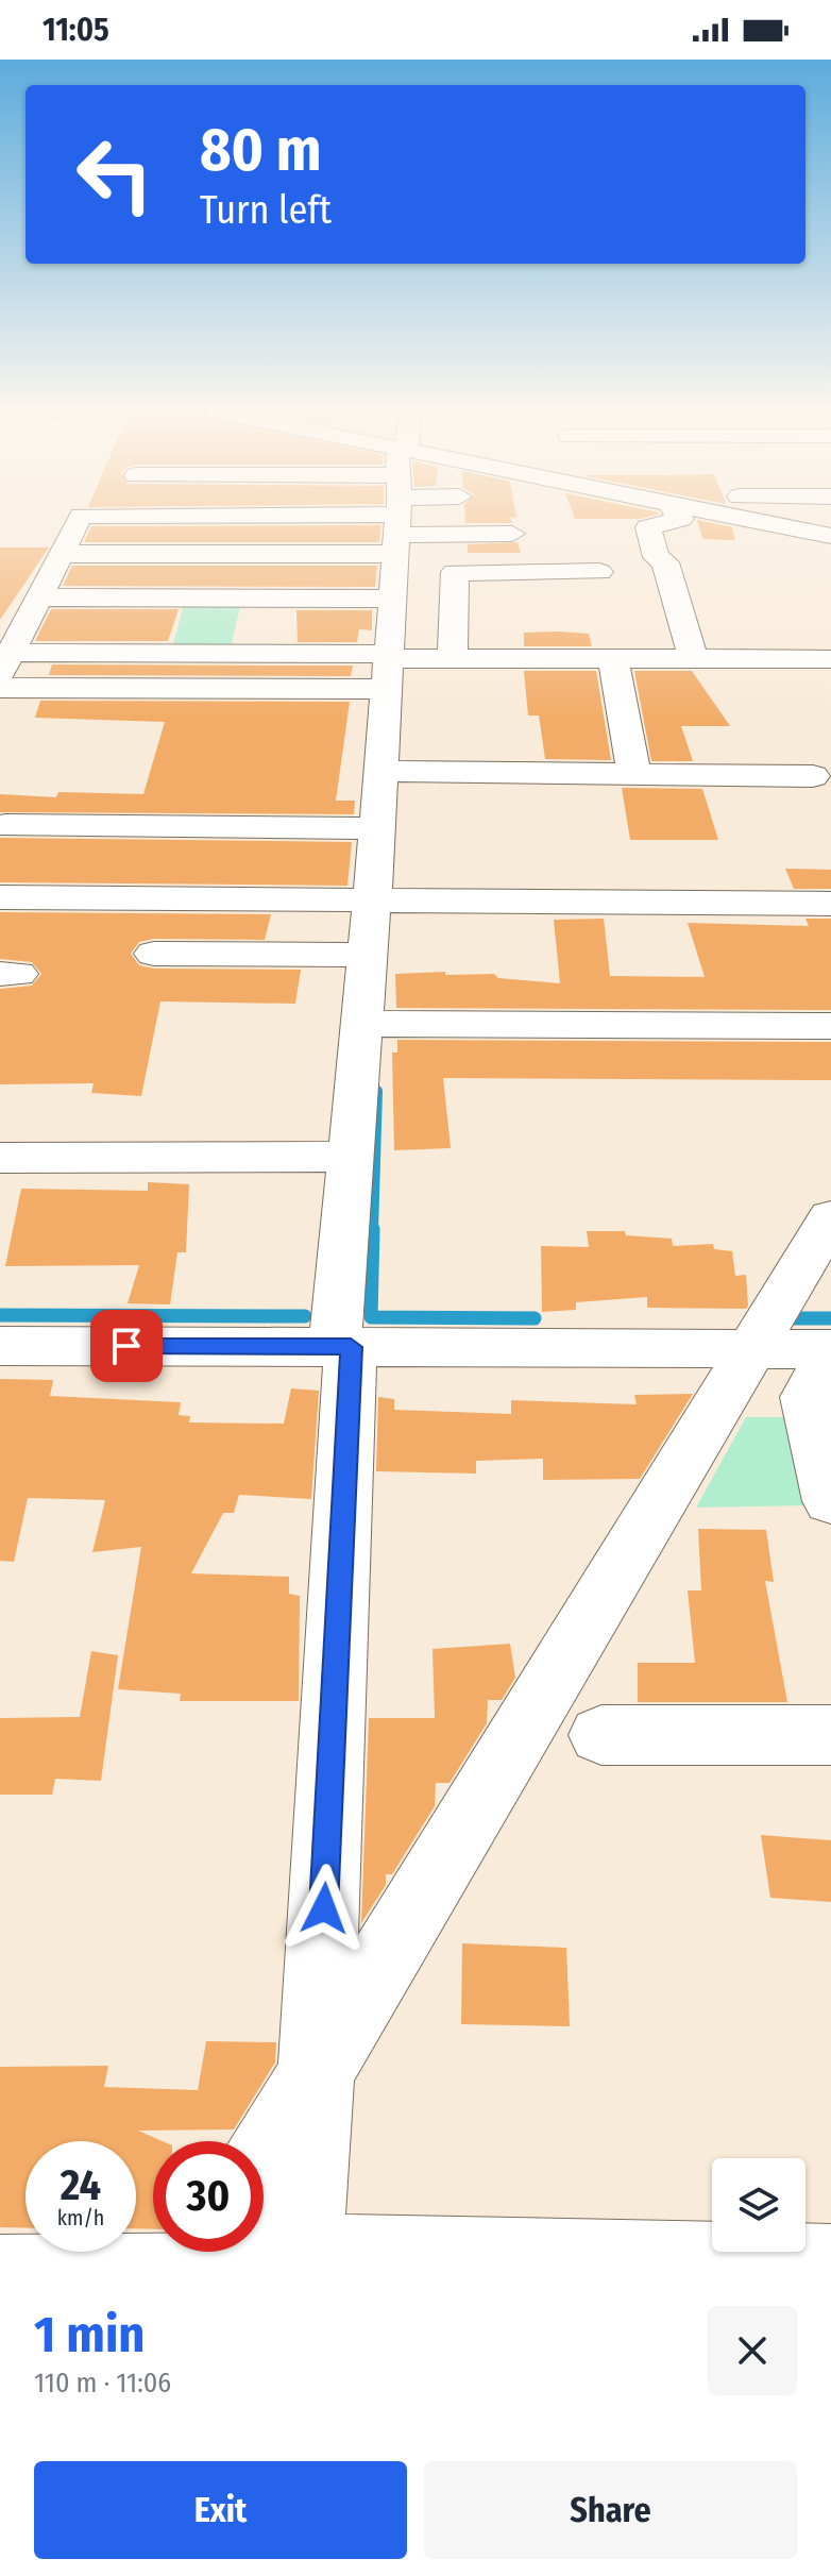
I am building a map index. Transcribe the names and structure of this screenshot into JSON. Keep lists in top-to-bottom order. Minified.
{"page":{"status":"11:05","turn":["80 m","Turn left"],"speed":"24 km/h","limit":"30","heading":["1 min","110 m · 11:06"],"buttons":["Exit","Share"]}}
